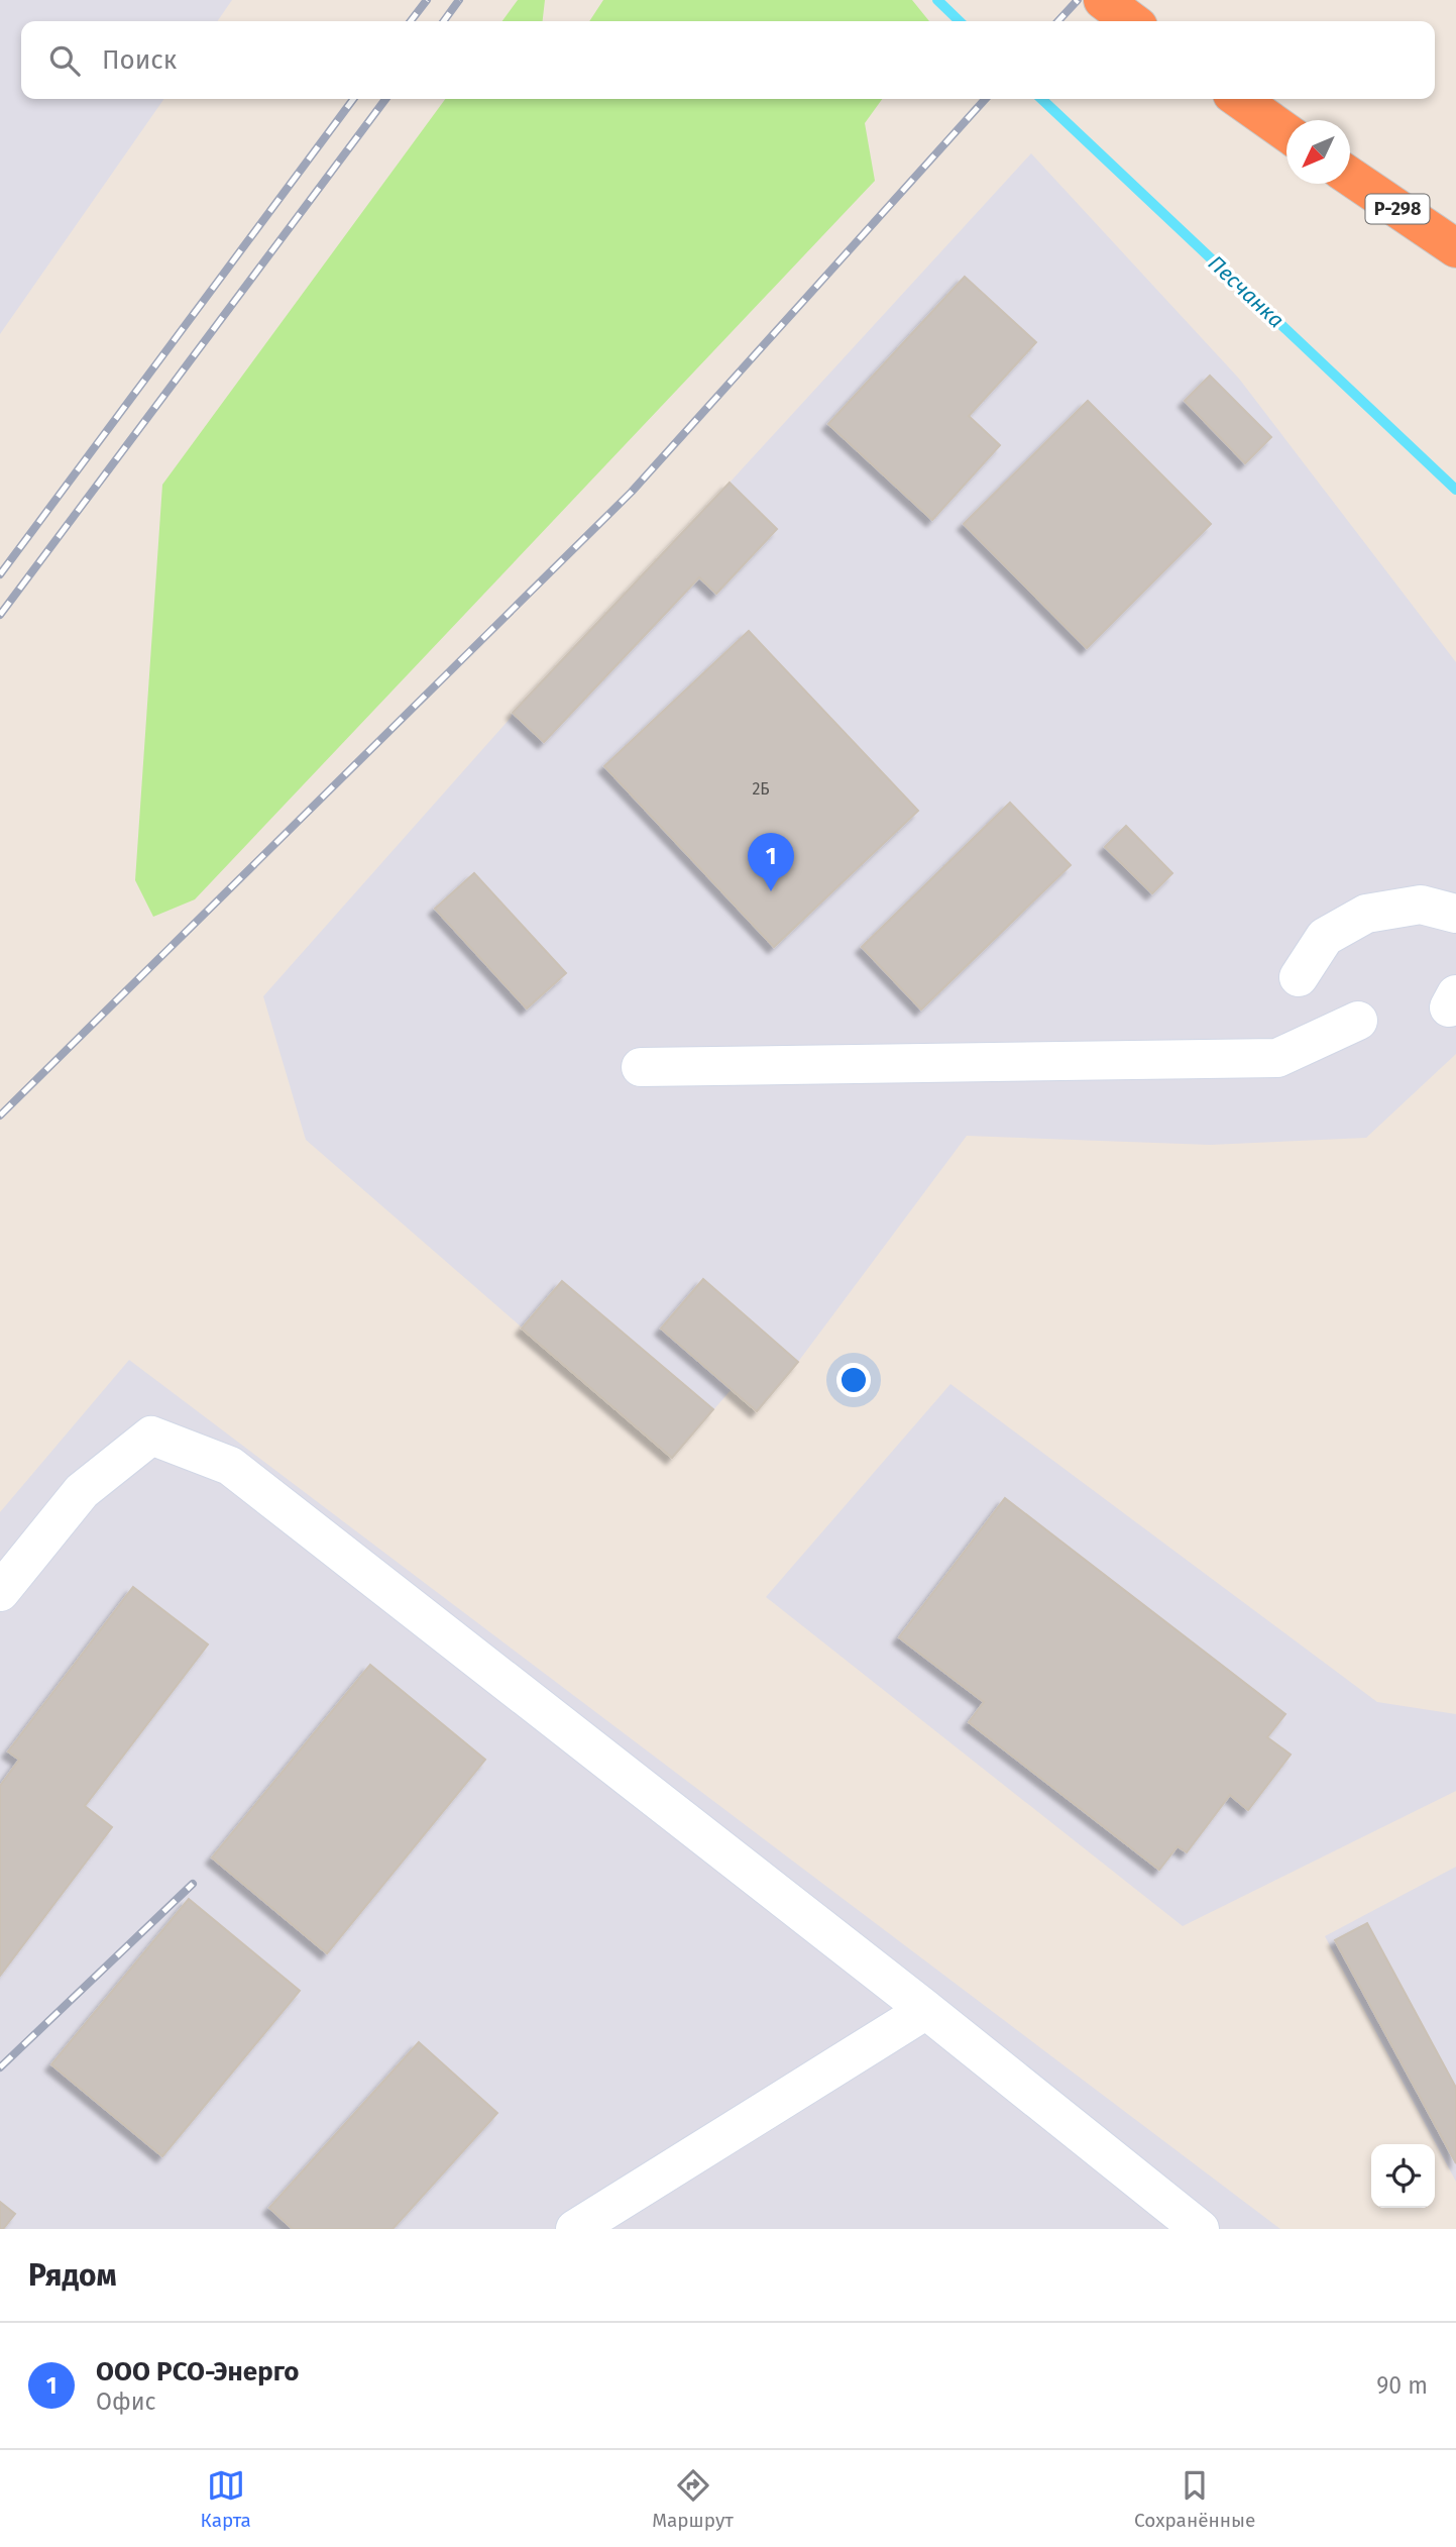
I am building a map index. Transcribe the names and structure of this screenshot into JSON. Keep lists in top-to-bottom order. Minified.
{"streets":{"highway":["Р-298"]},"water":["Песчанка"],"house_numbers":["2Б"],"north":"bottom left","page":{"search":"Поиск","pins":"1","heading":"Рядом","list":[{"mark":"1","name":"ООО РСО-Энерго","note":"Офис","value":"90 m"}],"nav":["Карта","Маршрут","Сохранённые"]}}
